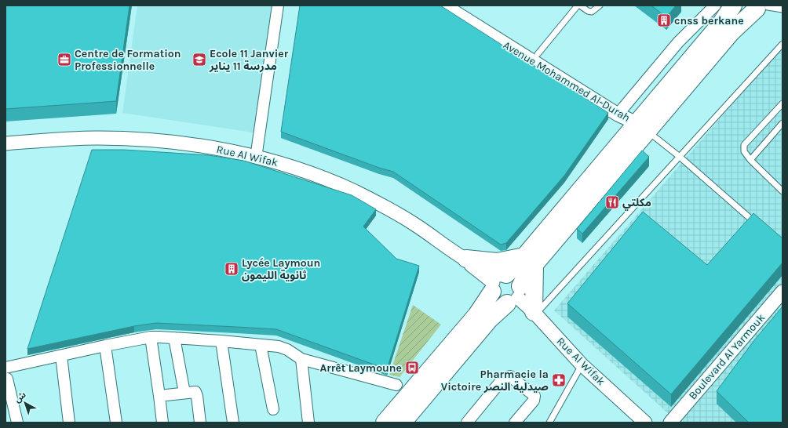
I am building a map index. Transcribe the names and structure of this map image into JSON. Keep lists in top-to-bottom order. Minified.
{"streets":{"street":["Avenue Mohammed Al-Durah","Rue Al Wifak","Boulevard Al Yarmouk"]},"places":{"building":["cnss berkane","Lycée Laymoun ثانوية الليمون"],"office":["Centre de Formation Professionnelle"],"school or university":["Ecole 11 Janvier مدرسة 11 يناير"],"restaurant":["مكلتي"],"bus stop":["Arrêt Laymoune"],"pharmacy":["Pharmacie la Victoire صيدلية النصر"]},"north":"top left"}
